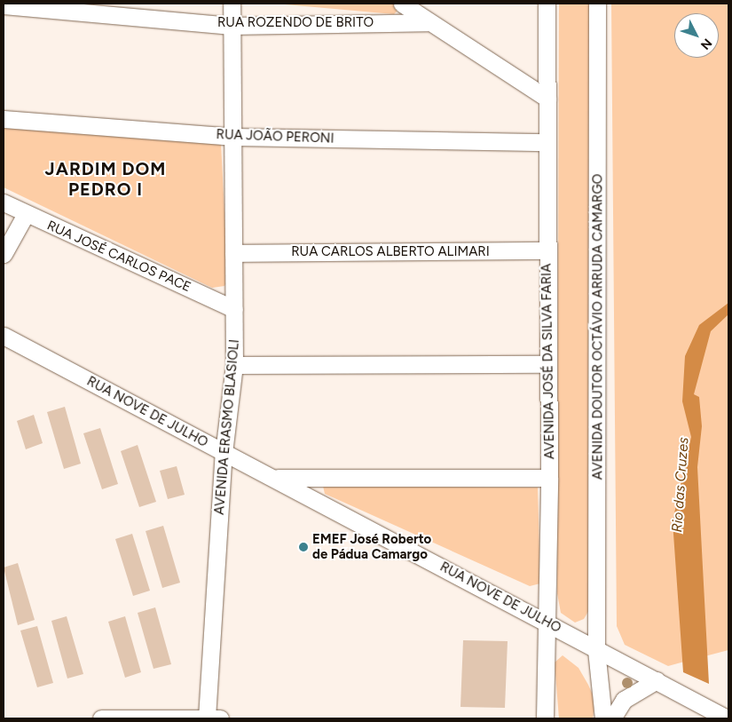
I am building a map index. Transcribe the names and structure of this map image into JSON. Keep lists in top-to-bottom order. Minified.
{"streets":{"street":["RUA ROZENDO DE BRITO","RUA JOÃO PERONI","RUA CARLOS ALBERTO ALIMARI","RUA JOSÉ CARLOS PACE","AVENIDA DOUTOR OCTÁVIO ARRUDA CAMARGO","AVENIDA JOSÉ DA SILVA FARIA","RUA NOVE DE JULHO","AVENIDA ERASMO BLASIOLI"]},"crossings":[["RUA ROZENDO DE BRITO","AVENIDA ERASMO BLASIOLI"],["RUA JOÃO PERONI","AVENIDA JOSÉ DA SILVA FARIA"],["RUA JOÃO PERONI","AVENIDA ERASMO BLASIOLI"],["RUA CARLOS ALBERTO ALIMARI","AVENIDA JOSÉ DA SILVA FARIA"],["RUA CARLOS ALBERTO ALIMARI","AVENIDA ERASMO BLASIOLI"],["RUA JOSÉ CARLOS PACE","AVENIDA ERASMO BLASIOLI"],["AVENIDA DOUTOR OCTÁVIO ARRUDA CAMARGO","RUA NOVE DE JULHO"],["AVENIDA JOSÉ DA SILVA FARIA","RUA NOVE DE JULHO"],["RUA NOVE DE JULHO","AVENIDA ERASMO BLASIOLI"]],"districts":["JARDIM DOM PEDRO I"],"water":["Rio das Cruzes"],"places":["EMEF José Roberto de Pádua Camargo"],"north":"bottom right"}
